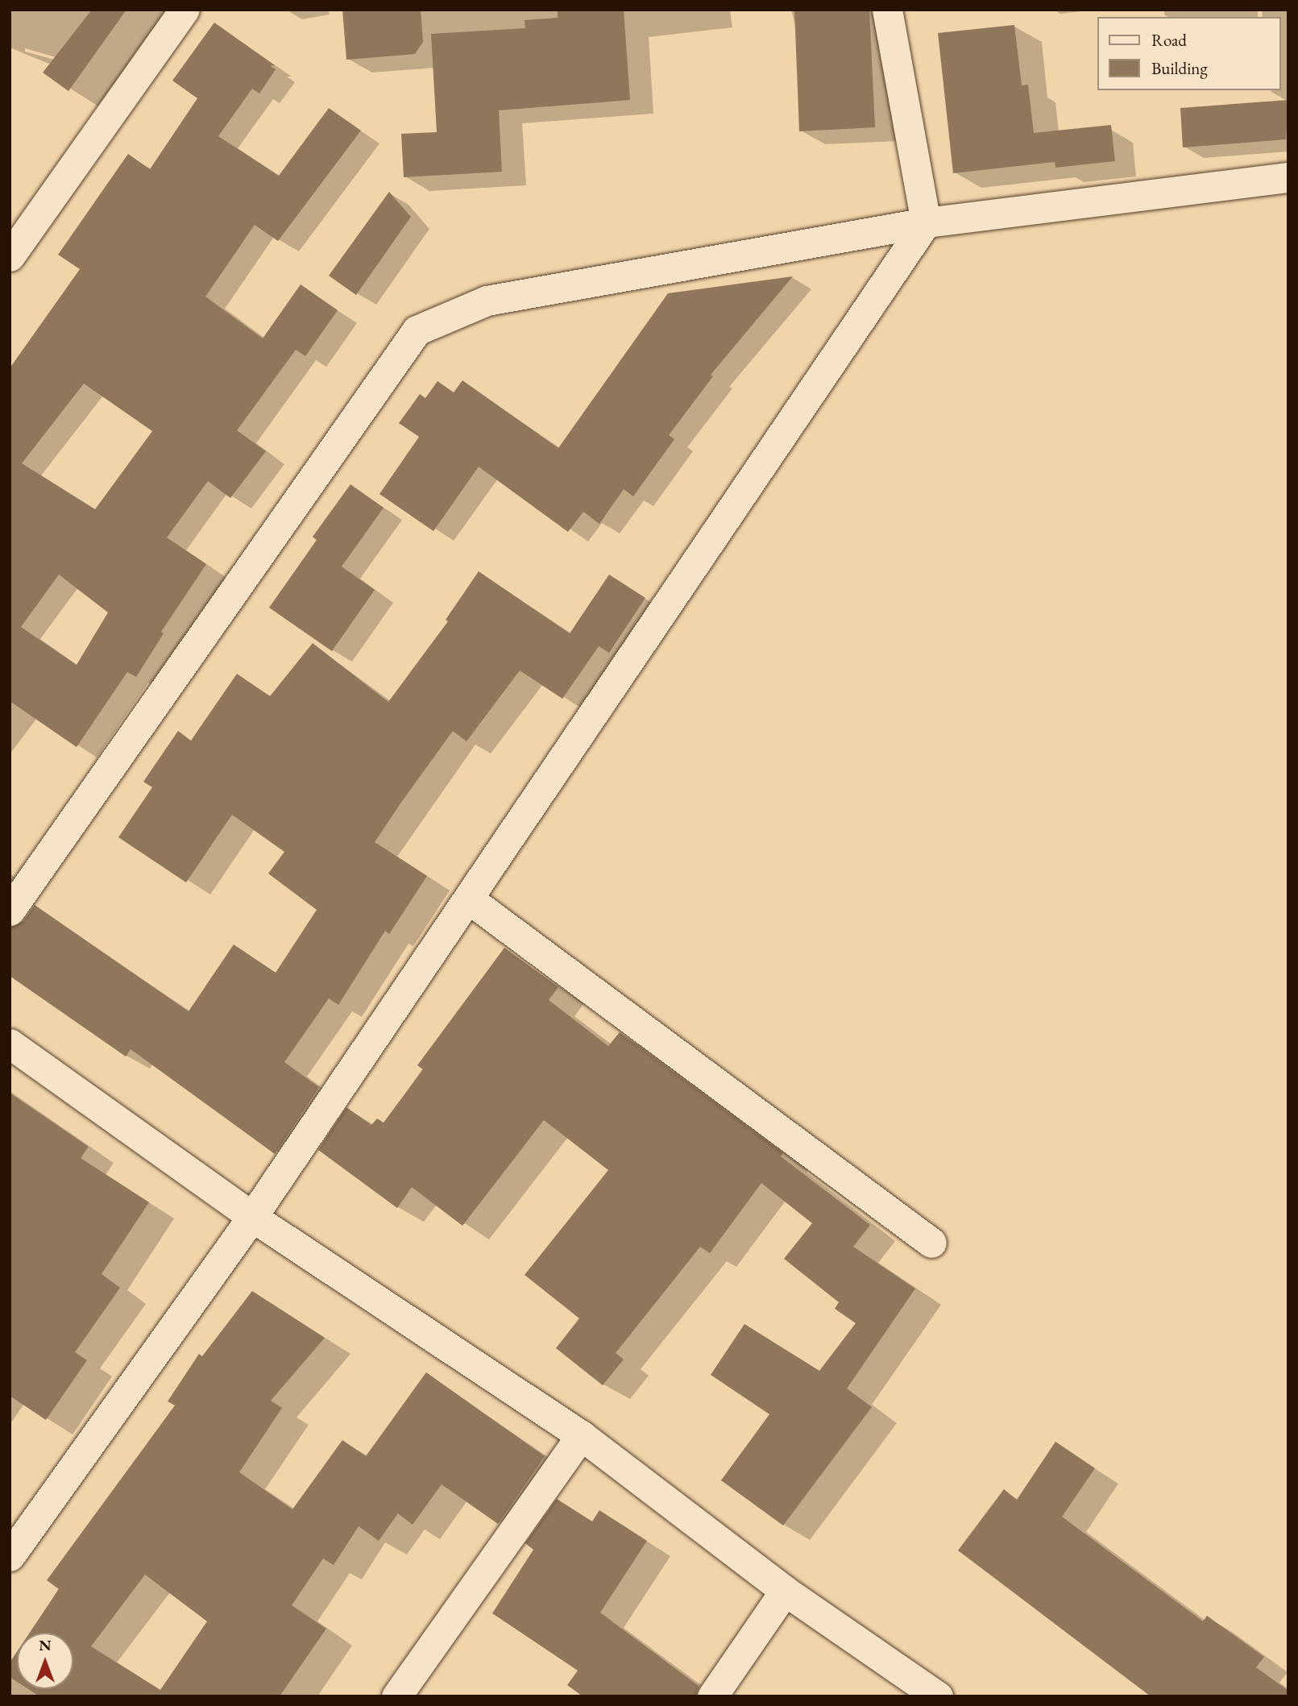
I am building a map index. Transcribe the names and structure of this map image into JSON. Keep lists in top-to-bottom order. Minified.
{"legend":["Road","Building"],"north":"top"}
